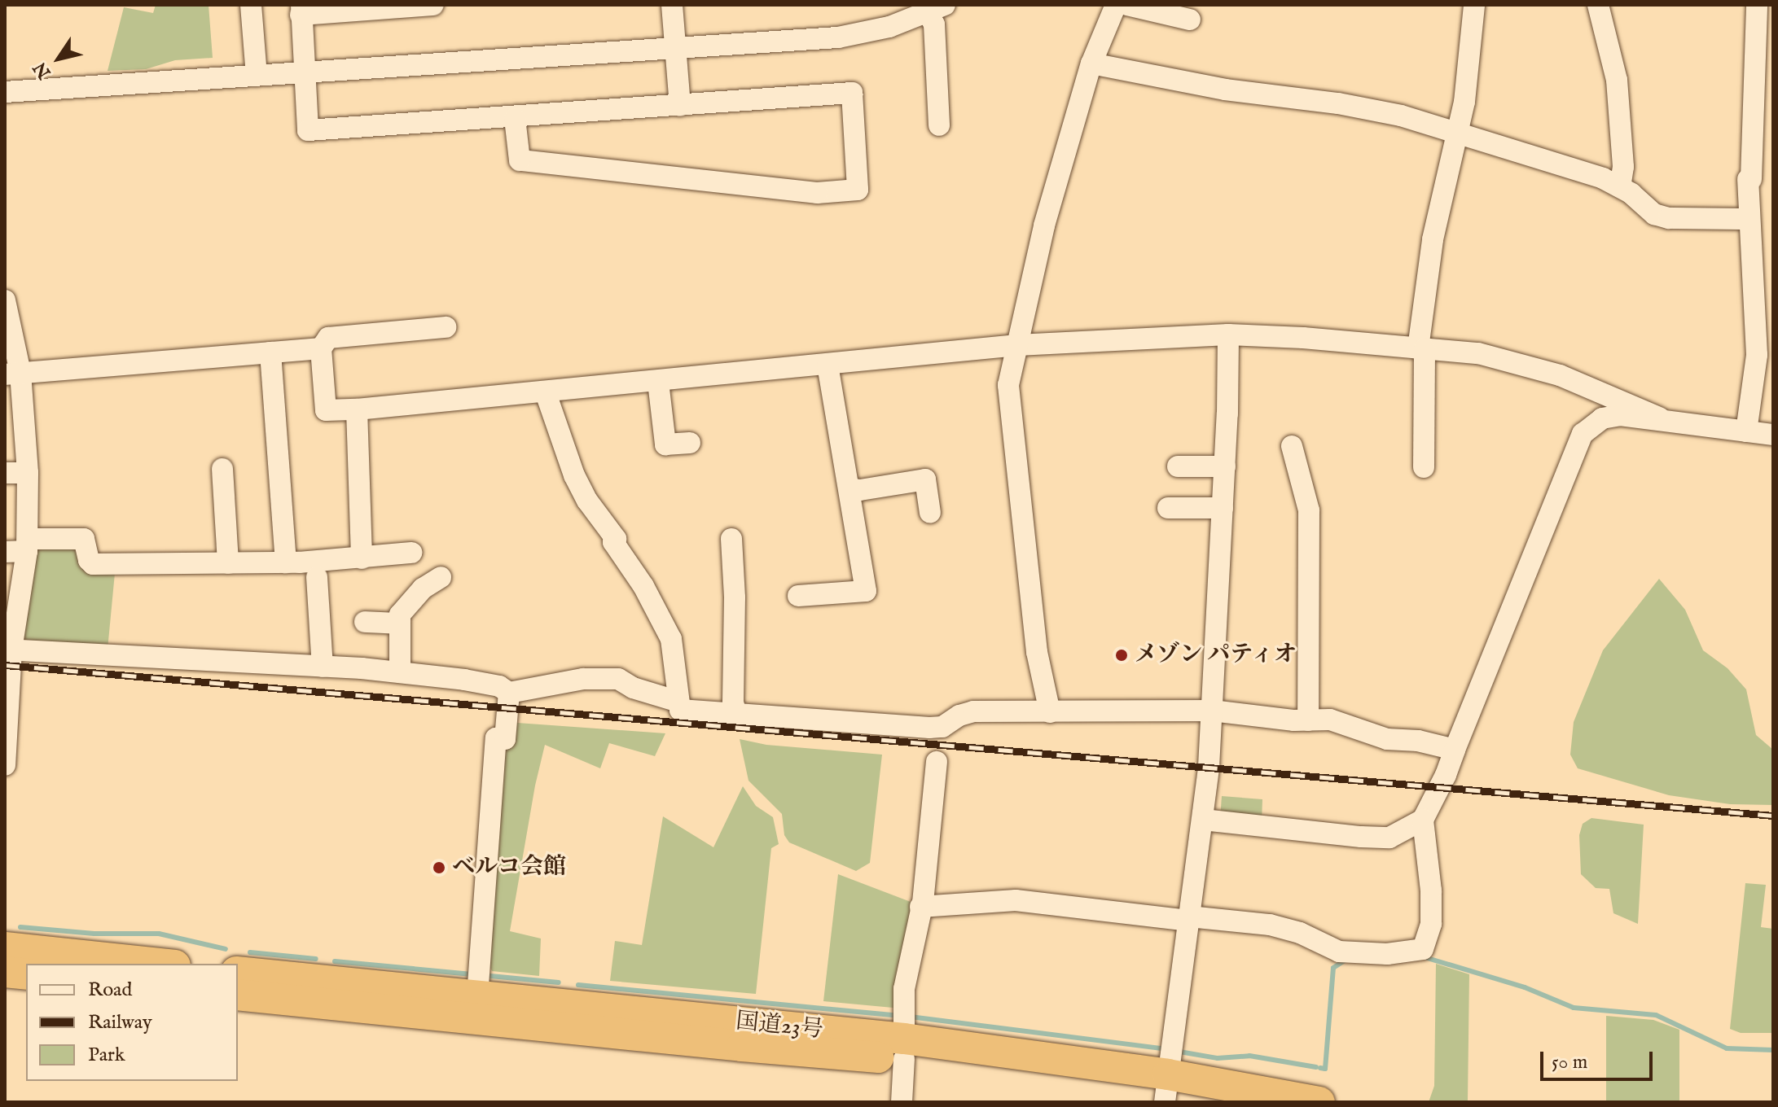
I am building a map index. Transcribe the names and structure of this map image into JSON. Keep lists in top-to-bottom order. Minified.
{"streets":{"highway":["国道23号"]},"places":["メゾン パティオ","ベルコ会館"],"legend":["Road","Railway","Park"],"scale_bar":"50 m","north":"bottom left"}
